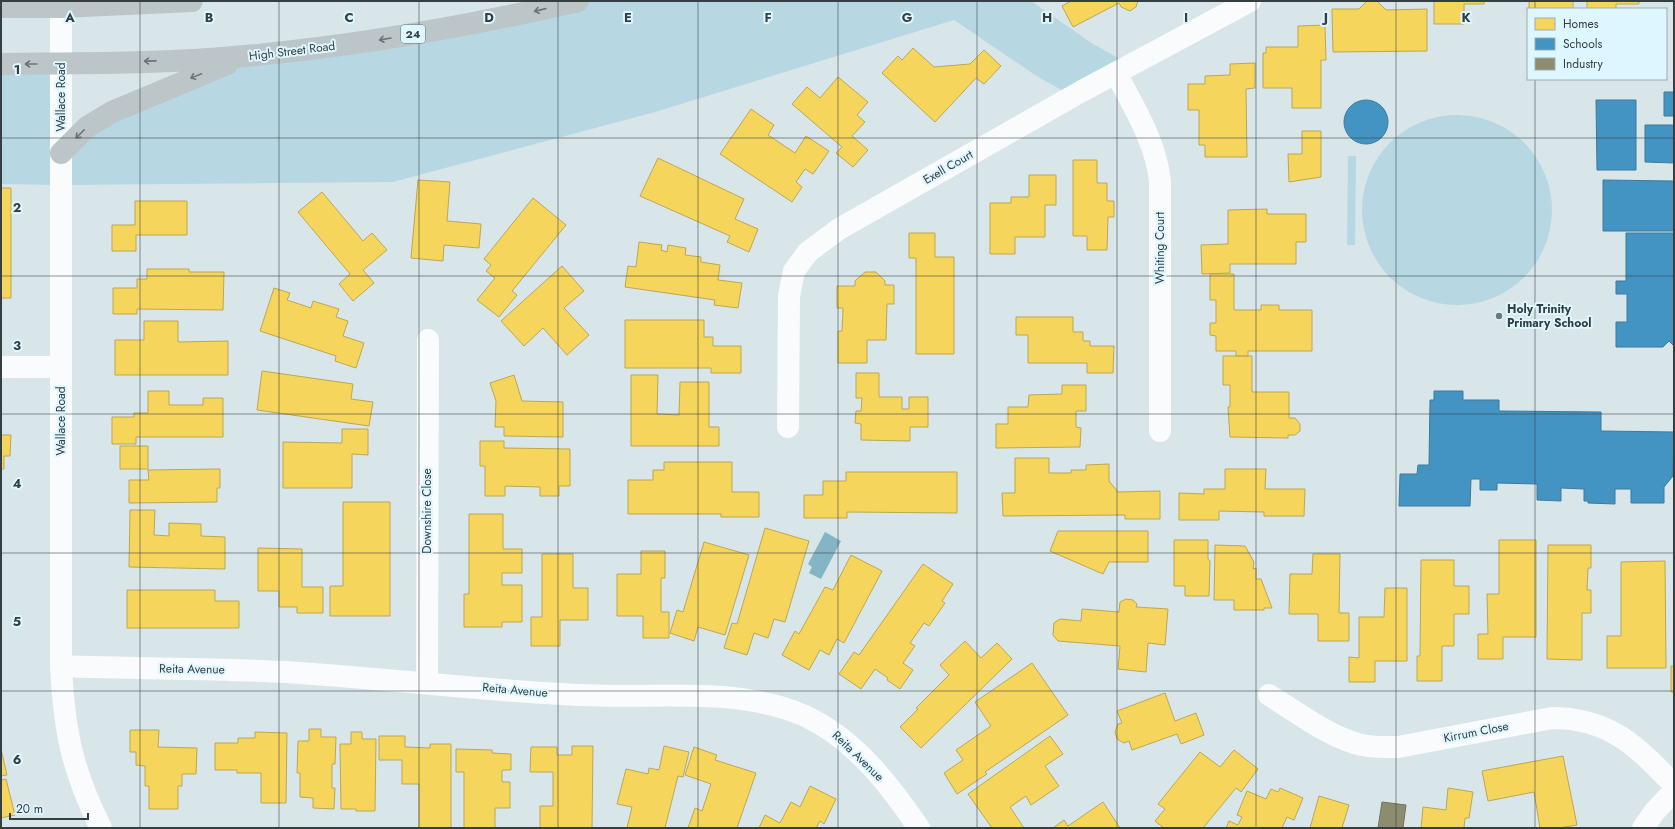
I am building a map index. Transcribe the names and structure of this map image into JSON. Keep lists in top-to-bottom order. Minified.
{"streets":{"main road":["24","High Street Road"],"street":["Wallace Road","Exell Court","Whiting Court","Downshire Close","Reita Avenue","Kirrum Close"]},"crossings":[["High Street Road","Wallace Road"],["Wallace Road","Reita Avenue"],["Exell Court","Whiting Court"],["Downshire Close","Reita Avenue"]],"places":["Holy Trinity Primary School"],"legend":["Homes","Schools","Industry"],"scale_bar":"20 m","grid":{"columns":["A","B","C","D","E","F","G","H","I","J","K"],"rows":["1","2","3","4","5","6"]}}
